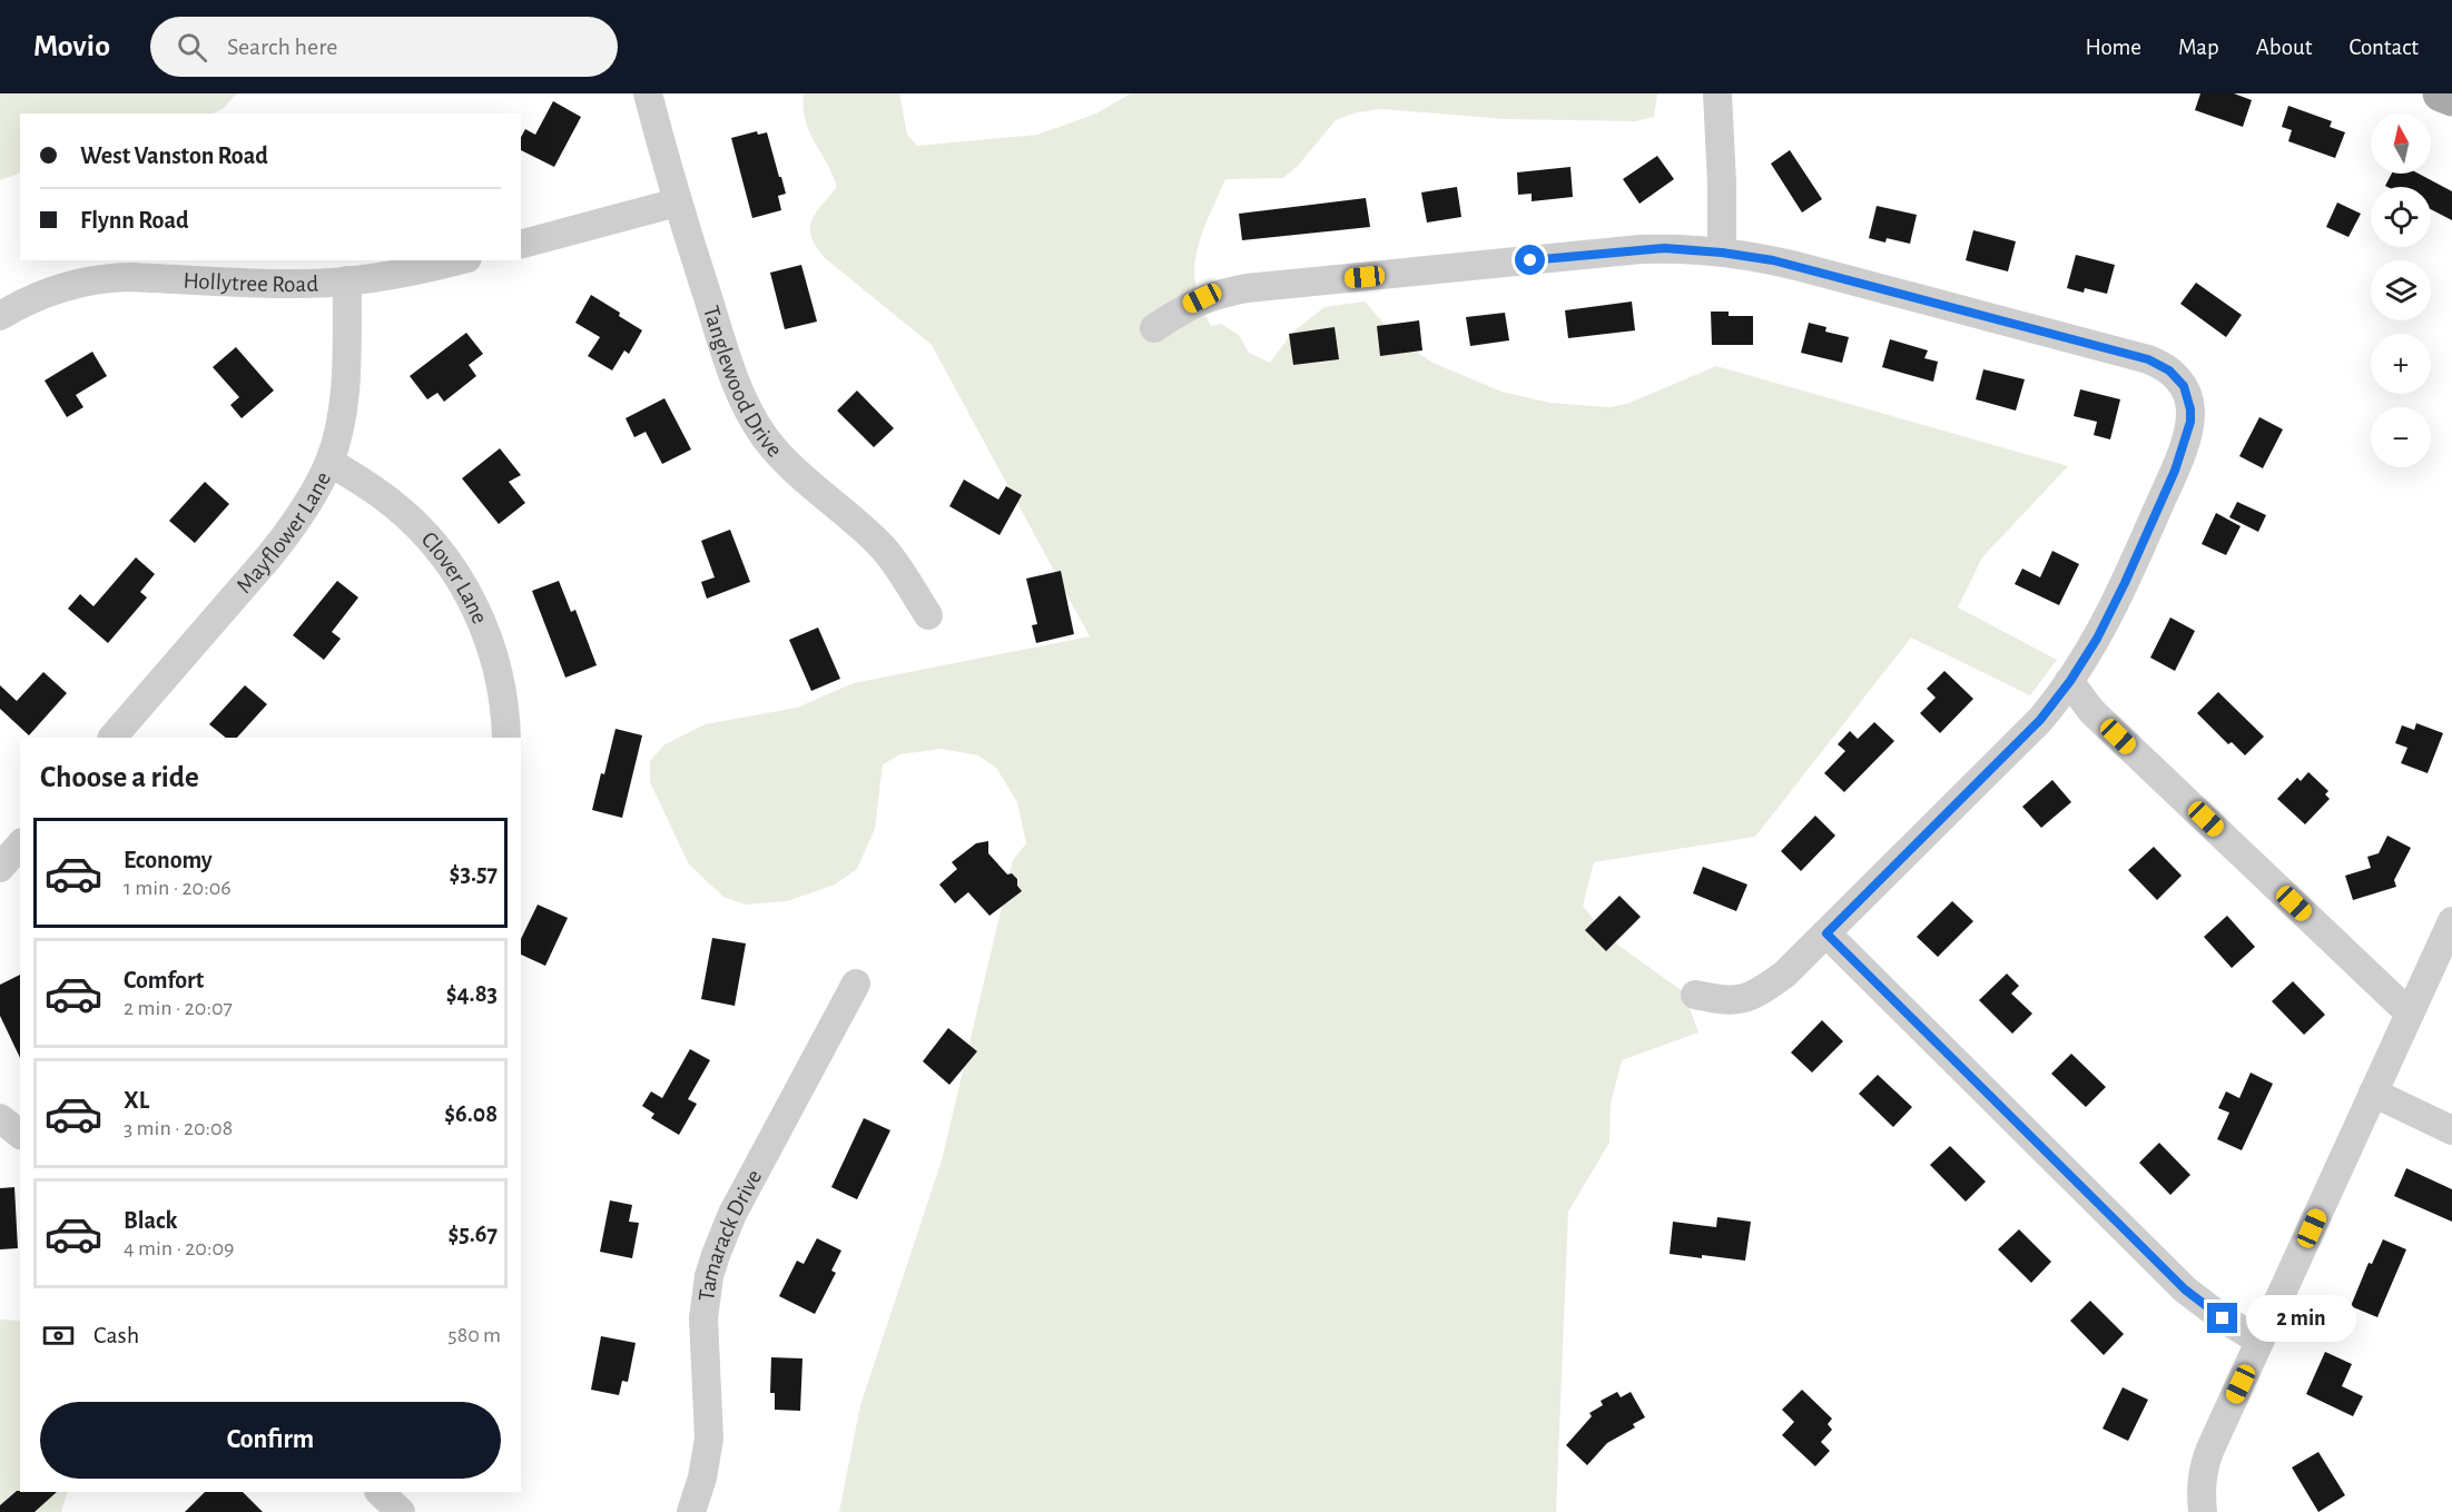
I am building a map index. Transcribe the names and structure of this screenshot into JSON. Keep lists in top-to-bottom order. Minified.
{"streets":{"street":["Hollytree Road","Tanglewood Drive","Mayflower Lane","Clover Lane","Tamarack Drive"]},"crossings":[["Hollytree Road","Mayflower Lane"],["Mayflower Lane","Clover Lane"]],"north":"top","page":{"header":"Movio","search":"Search here","nav":["Home","Map","About","Contact"],"map_buttons":["+","−"],"banner":["West Vanston Road","Flynn Road"],"heading":"Choose a ride","list":[{"name":"Economy","note":"1 min · 20:06","value":"$3.57"},{"name":"Comfort","note":"2 min · 20:07","value":"$4.83"},{"name":"XL","note":"3 min · 20:08","value":"$6.08"},{"name":"Black","note":"4 min · 20:09","value":"$5.67"}],"bubble":"2 min","pay":["Cash","580 m"],"buttons":"Confirm"}}
